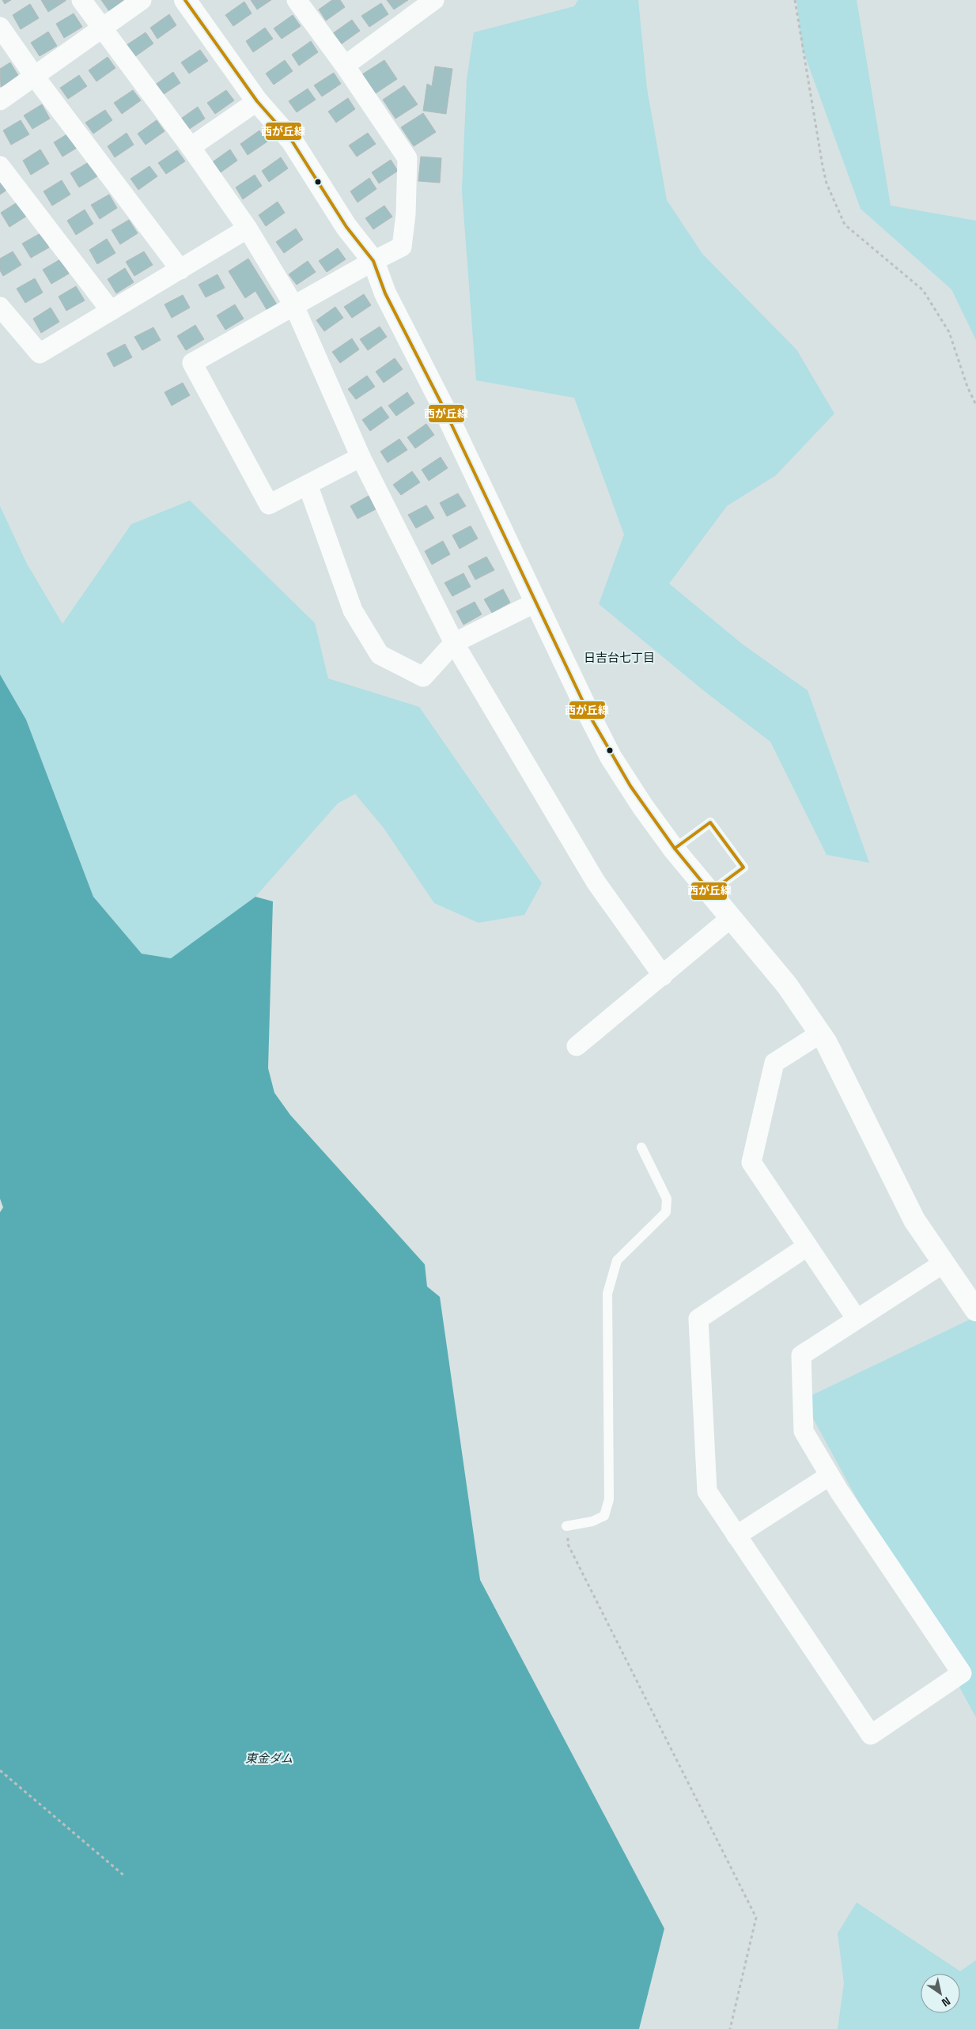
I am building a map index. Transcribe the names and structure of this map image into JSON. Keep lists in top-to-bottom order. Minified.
{"districts":["日吉台七丁目"],"water":["東金ダム"],"lines":["transit line 西が丘線"],"north":"bottom right"}
